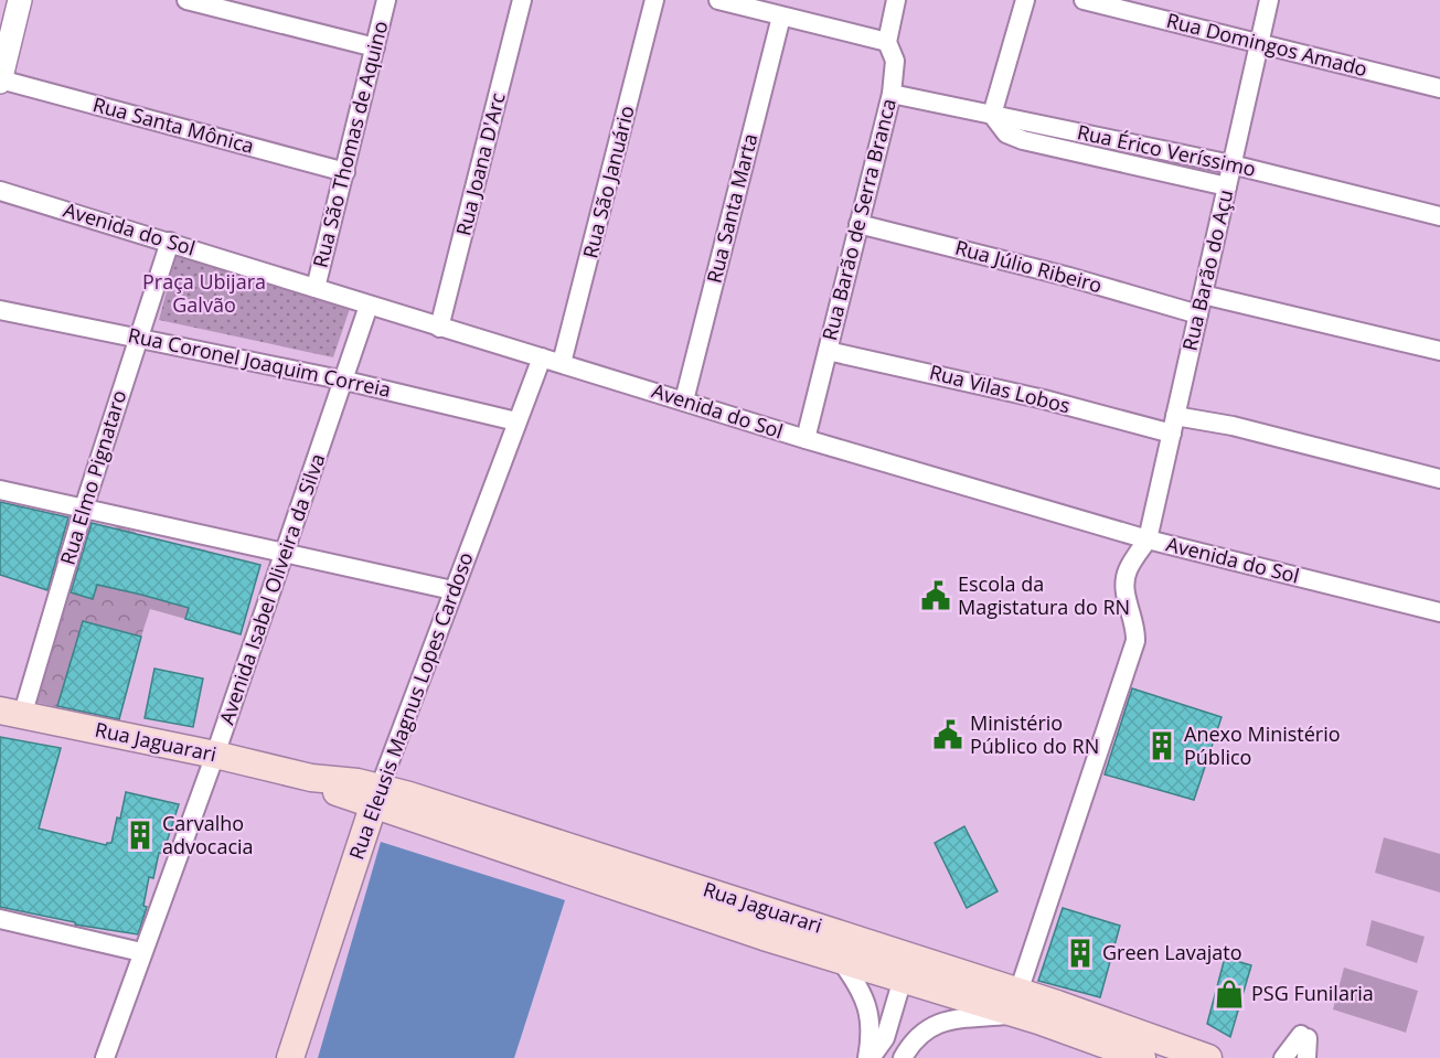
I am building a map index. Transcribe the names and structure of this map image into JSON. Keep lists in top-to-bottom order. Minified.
{"streets":{"main road":["Rua Eleusis Magnus Lopes Cardoso","Rua Jaguarari"],"street":["Rua Domingos Amado","Rua Santa Mônica","Rua São Thomas de Aquino","Rua Érico Veríssimo","Rua Joana D'Arc","Rua São Januário","Rua Santa Marta","Rua Barão de Serra Branca","Avenida do Sol","Rua Júlio Ribeiro","Rua Barão do Açu","Rua Coronel Joaquim Correia","Rua Vilas Lobos","Rua Elmo Pignataro","Avenida Isabel Oliveira da Silva"]},"crossings":[["Rua Domingos Amado","Rua Barão do Açu"],["Rua Santa Mônica","Rua São Thomas de Aquino"],["Rua São Thomas de Aquino","Avenida do Sol"],["Rua Érico Veríssimo","Rua Barão de Serra Branca"],["Rua Érico Veríssimo","Rua Barão do Açu"],["Rua Joana D'Arc","Avenida do Sol"],["Rua São Januário","Avenida do Sol"],["Rua Santa Marta","Avenida do Sol"],["Rua Barão de Serra Branca","Avenida do Sol"],["Rua Barão de Serra Branca","Rua Júlio Ribeiro"],["Rua Barão de Serra Branca","Rua Vilas Lobos"],["Avenida do Sol","Rua Barão do Açu"],["Avenida do Sol","Rua Elmo Pignataro"],["Avenida do Sol","Avenida Isabel Oliveira da Silva"],["Avenida do Sol","Rua Eleusis Magnus Lopes Cardoso"],["Rua Júlio Ribeiro","Rua Barão do Açu"],["Rua Barão do Açu","Rua Vilas Lobos"],["Rua Barão do Açu","Rua Jaguarari"],["Rua Coronel Joaquim Correia","Rua Elmo Pignataro"],["Rua Coronel Joaquim Correia","Avenida Isabel Oliveira da Silva"],["Rua Coronel Joaquim Correia","Rua Eleusis Magnus Lopes Cardoso"],["Rua Elmo Pignataro","Rua Jaguarari"],["Avenida Isabel Oliveira da Silva","Rua Jaguarari"],["Rua Eleusis Magnus Lopes Cardoso","Rua Jaguarari"]],"parks":["Praça Ubijara Galvão"],"places":{"public building":["Escola da Magistatura do RN","Ministério Público do RN"],"building":["Anexo Ministério Público","Carvalho advocacia","Green Lavajato"],"shop":["PSG Funilaria"]}}
